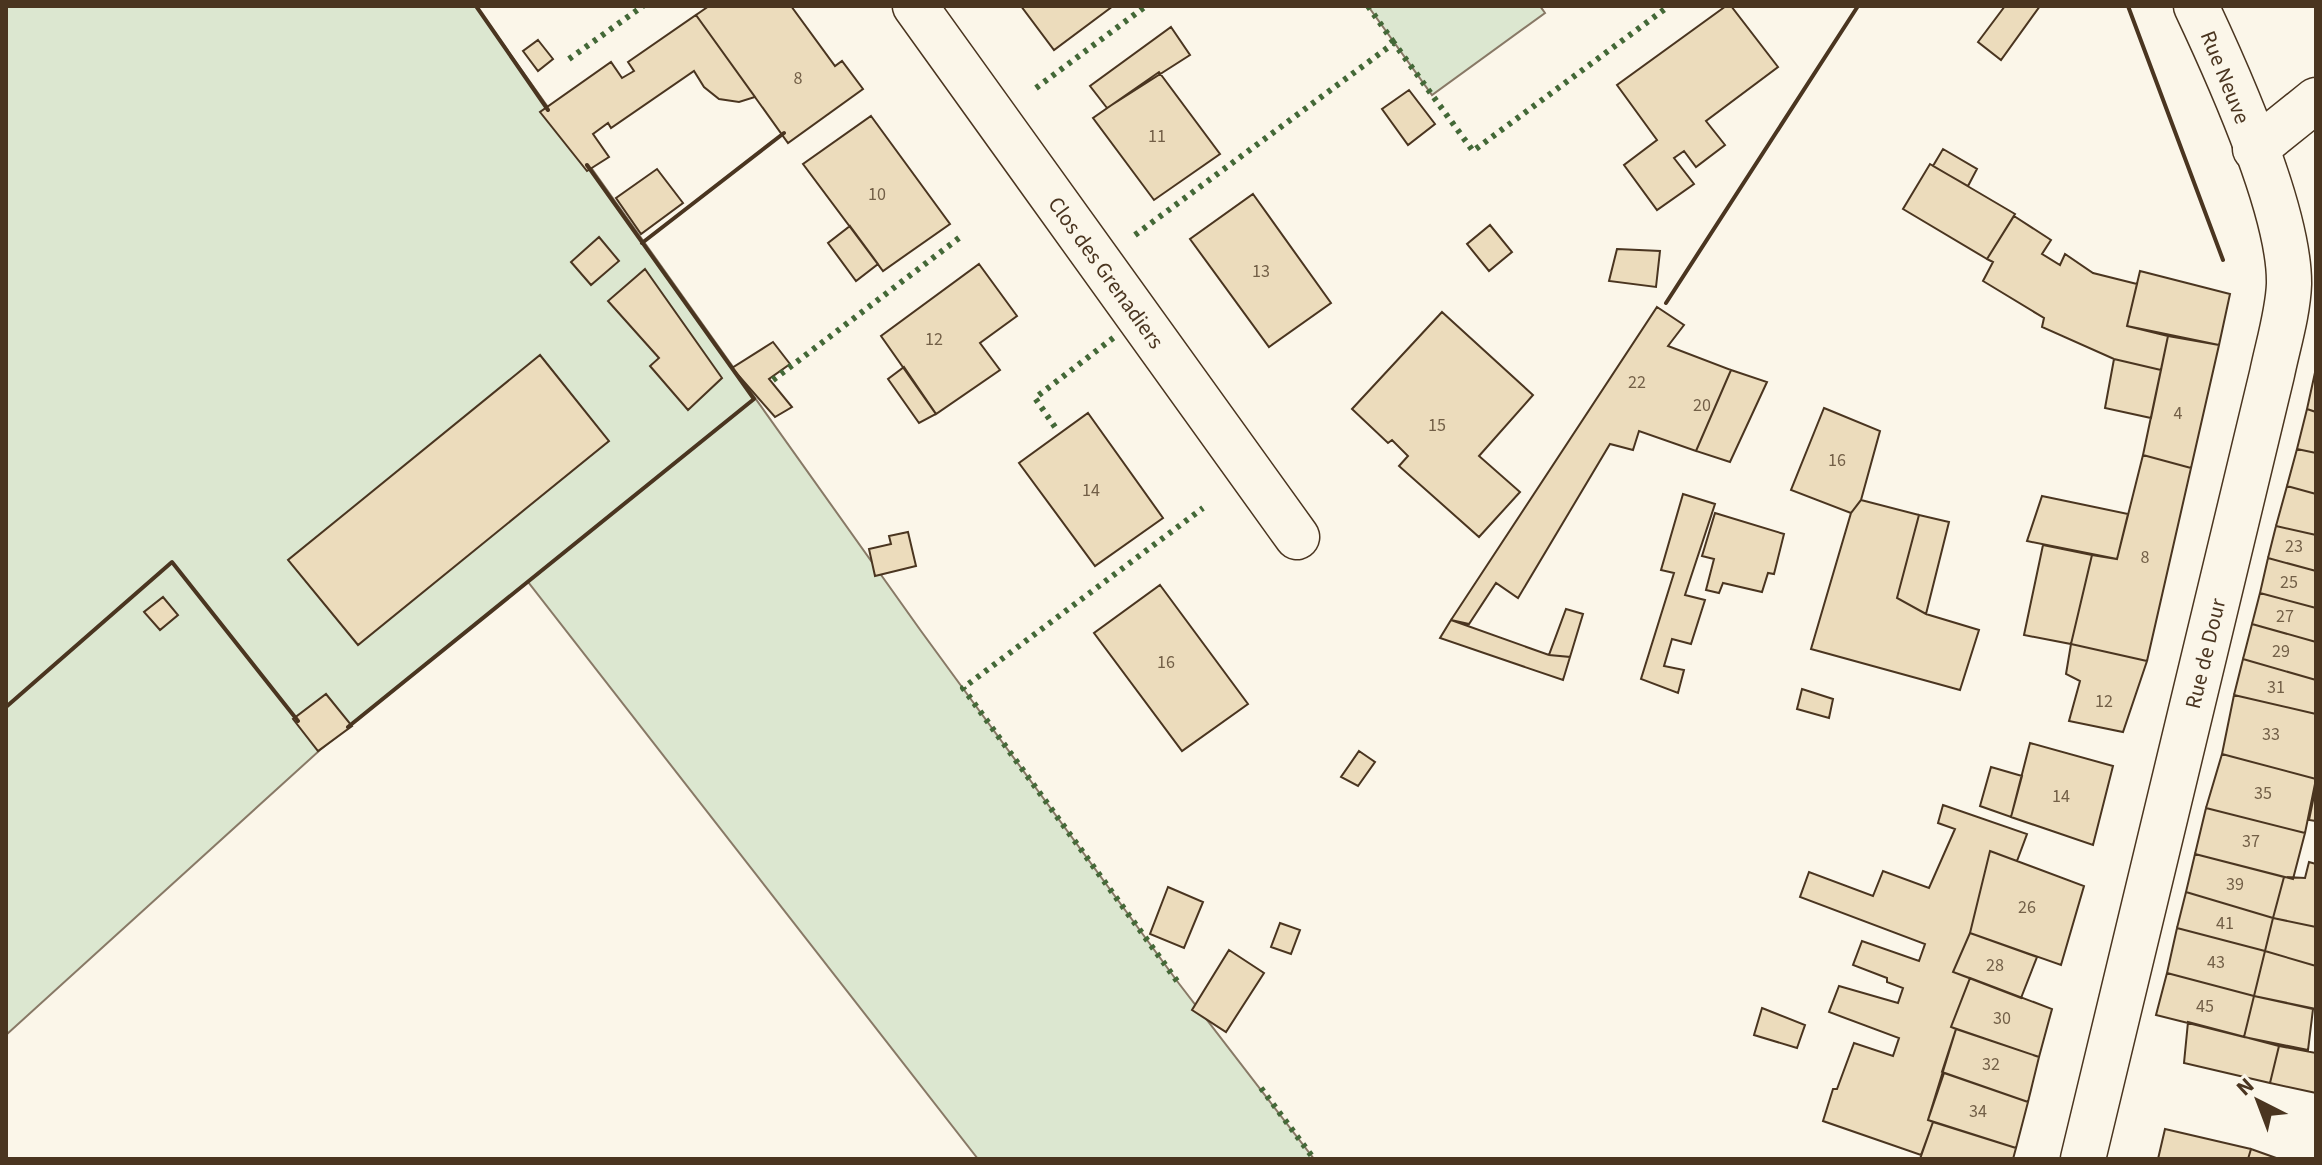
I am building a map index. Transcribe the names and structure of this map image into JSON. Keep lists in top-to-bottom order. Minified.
{"streets":{"main road":["Rue Neuve","Clos des Grenadiers","Rue de Dour"]},"crossings":[["Rue Neuve","Rue de Dour"]],"house_numbers":["8","11","10","13","12","22","20","4","15","16","14","23","8","25","27","29","16","31","12","33","35","14","37","39","26","41","43","28","45","30","32","34"],"north":"top left"}
